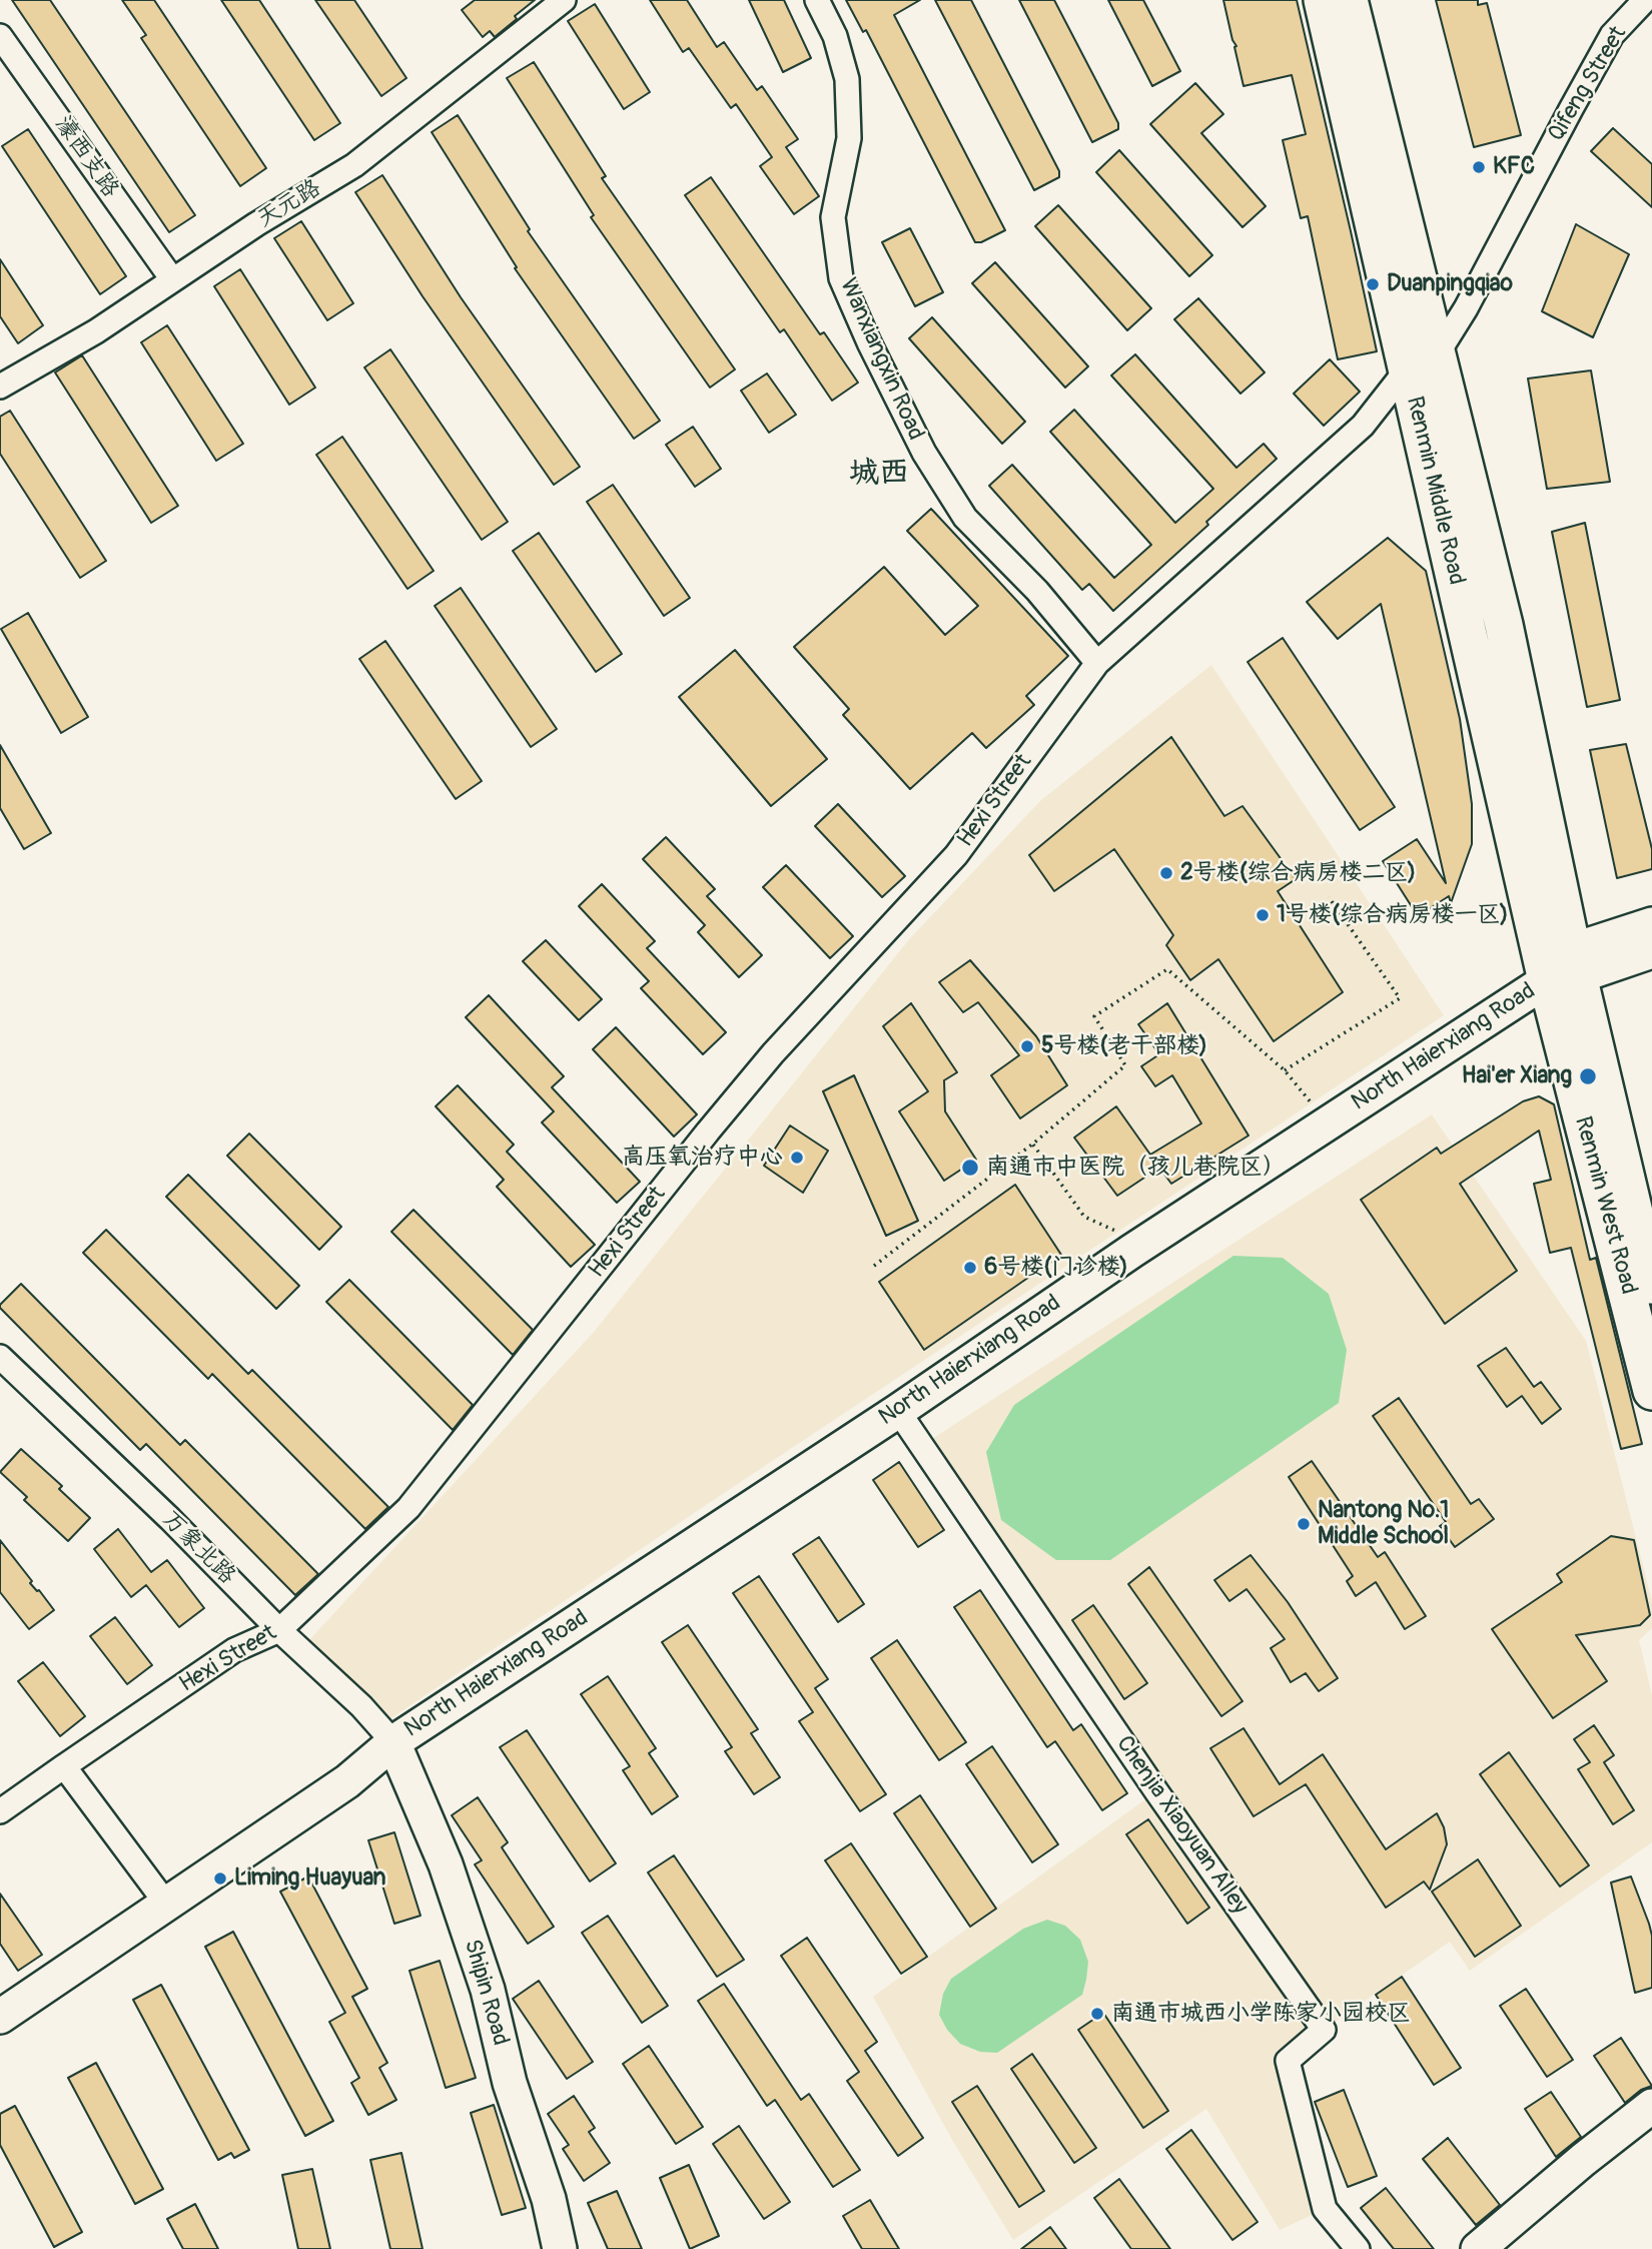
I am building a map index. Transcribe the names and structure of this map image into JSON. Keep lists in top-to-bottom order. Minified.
{"streets":{"main road":["Renmin Middle Road","North Haierxiang Road","Renmin West Road","Shipin Road"],"street":["Qifeng Street","濠西支路","天元路","Wanxiangxin Road","Hexi Street","万象北路","Chenjia Xiaoyuan Alley"]},"crossings":[["Qifeng Street","Renmin Middle Road"],["Qifeng Street","Hexi Street"],["濠西支路","天元路"],["Wanxiangxin Road","Hexi Street"],["Renmin Middle Road","Hexi Street"],["Renmin Middle Road","North Haierxiang Road"],["Renmin Middle Road","Renmin West Road"],["Hexi Street","万象北路"],["North Haierxiang Road","Renmin West Road"],["North Haierxiang Road","万象北路"],["North Haierxiang Road","Chenjia Xiaoyuan Alley"],["North Haierxiang Road","Shipin Road"],["万象北路","Shipin Road"]],"districts":["城西"],"places":["KFC","Duanpingqiao","2号楼(综合病房楼二区)","1号楼(综合病房楼一区)","5号楼(老干部楼)","Hai'er Xiang","高压氧治疗中心","南通市中医院（孩儿巷院区）","6号楼(门诊楼)","Nantong No.1 Middle School","Liming Huayuan","南通市城西小学陈家小园校区"]}
